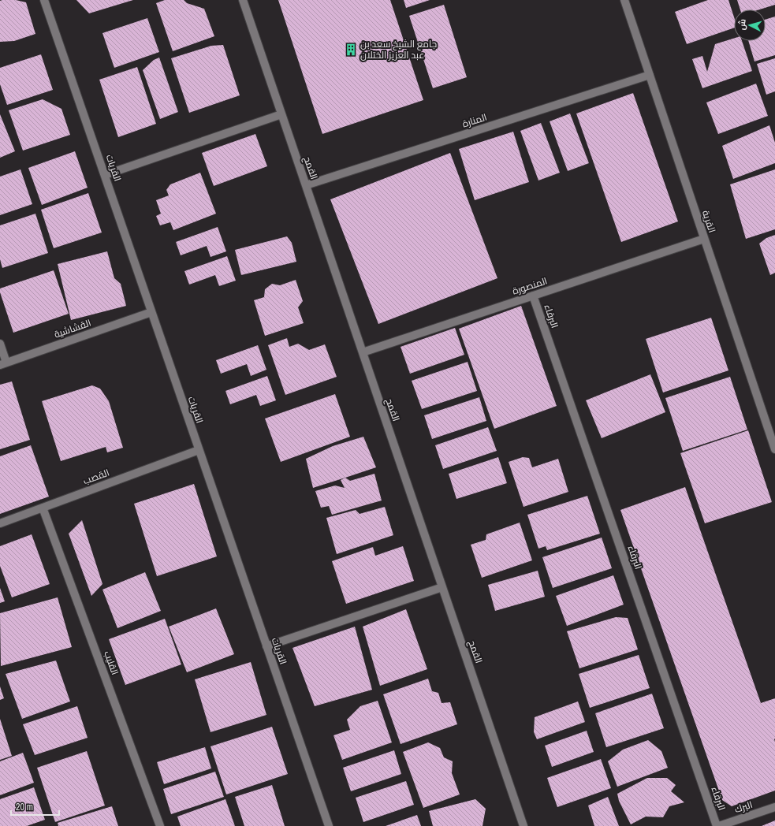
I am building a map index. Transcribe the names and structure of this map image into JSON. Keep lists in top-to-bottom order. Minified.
{"streets":{"street":["المنارة","القريات","القمح","القرية","المنصورة","البرقاء","القشاشية","القصب","القليب","البرك"]},"crossings":[["المنارة","القمح"],["المنارة","القرية"],["القريات","القشاشية"],["القريات","القصب"],["القمح","المنصورة"],["القرية","المنصورة"],["المنصورة","البرقاء"],["البرقاء","البرك"],["القصب","القليب"]],"places":{"building":["جامع الشيخ سعد بن عبد العزيز الختلان"]},"scale_bar":"20 m","north":"left"}
